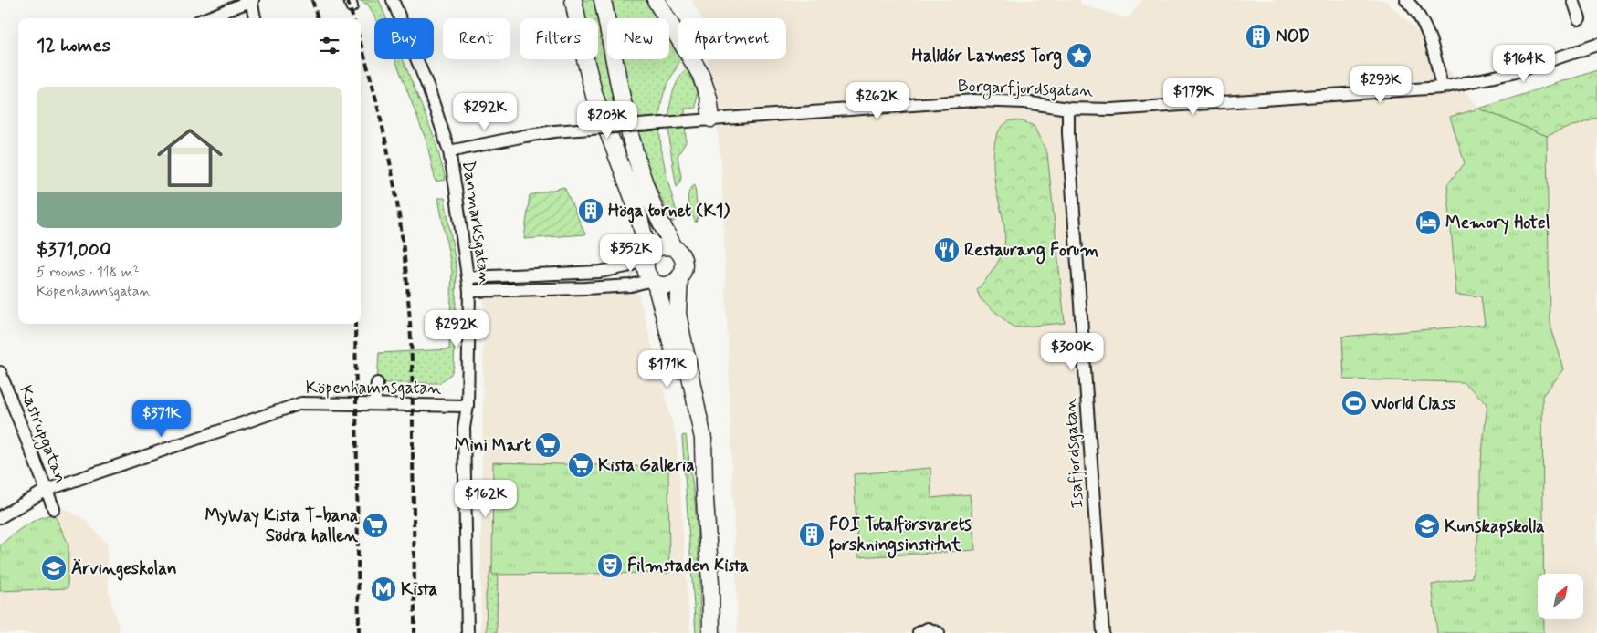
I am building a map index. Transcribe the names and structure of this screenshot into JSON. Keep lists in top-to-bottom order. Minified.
{"streets":{"street":["Borgarfjordsgatan","Danmarksgatan","Köpenhamnsgatan","Kastrupgatan","Isafjordsgatan"]},"crossings":[["Borgarfjordsgatan","Danmarksgatan"],["Borgarfjordsgatan","Isafjordsgatan"],["Danmarksgatan","Köpenhamnsgatan"],["Köpenhamnsgatan","Kastrupgatan"]],"places":{"building":["NOD","Höga tornet (K1)","FOI Totalförsvarets forskningsinstitut"],"place":["Halldór Laxness Torg"],"hotel":["Memory Hotel"],"restaurant":["Restaurang Forum"],"sports":["World Class"],"supermarket":["Mini Mart","Kista Galleria","MyWay Kista T-bana Södra hallen"],"school or university":["Kunskapskolla","Ärvingeskolan"],"theatre":["Filmstaden Kista"],"metro station":["Kista"]},"north":"top right","page":{"chip":["Buy","Rent","Filters","New","Apartment"],"heading":"12 homes","price":["$164K","$293K","$179K","$262K","$292K","$203K","$352K","$292K","$300K","$171K","$371K","$162K"],"list":[{"name":"$371,000","note":"5 rooms · 118 m² · Köpenhamnsgatan"}]}}
